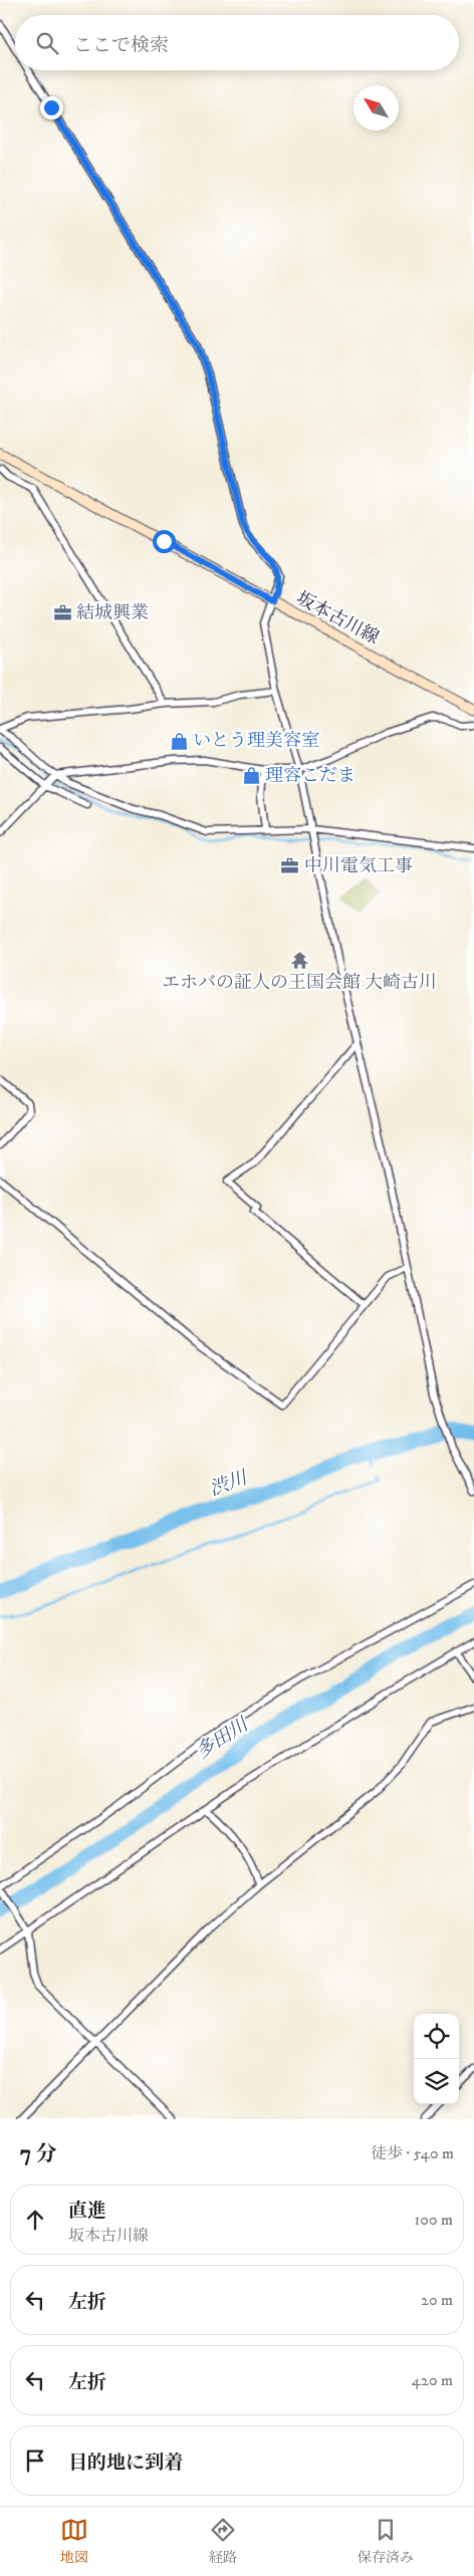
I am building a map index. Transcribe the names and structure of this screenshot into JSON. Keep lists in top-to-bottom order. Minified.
{"streets":{"main road":["坂本古川線"]},"water":["渋川","多田川"],"places":{"office":["結城興業","中川電気工事"],"shop":["いとう理美容室","理容こだま"],"temple":["エホバの証人の王国会館 大崎古川"]},"north":"top left","page":{"search":"ここで検索","heading":["7 分","徒歩 · 540 m"],"list":[["直進","坂本古川線","100 m"],["左折","20 m"],["左折","420 m"],"目的地に到着"],"nav":["地図","経路","保存済み"]}}
